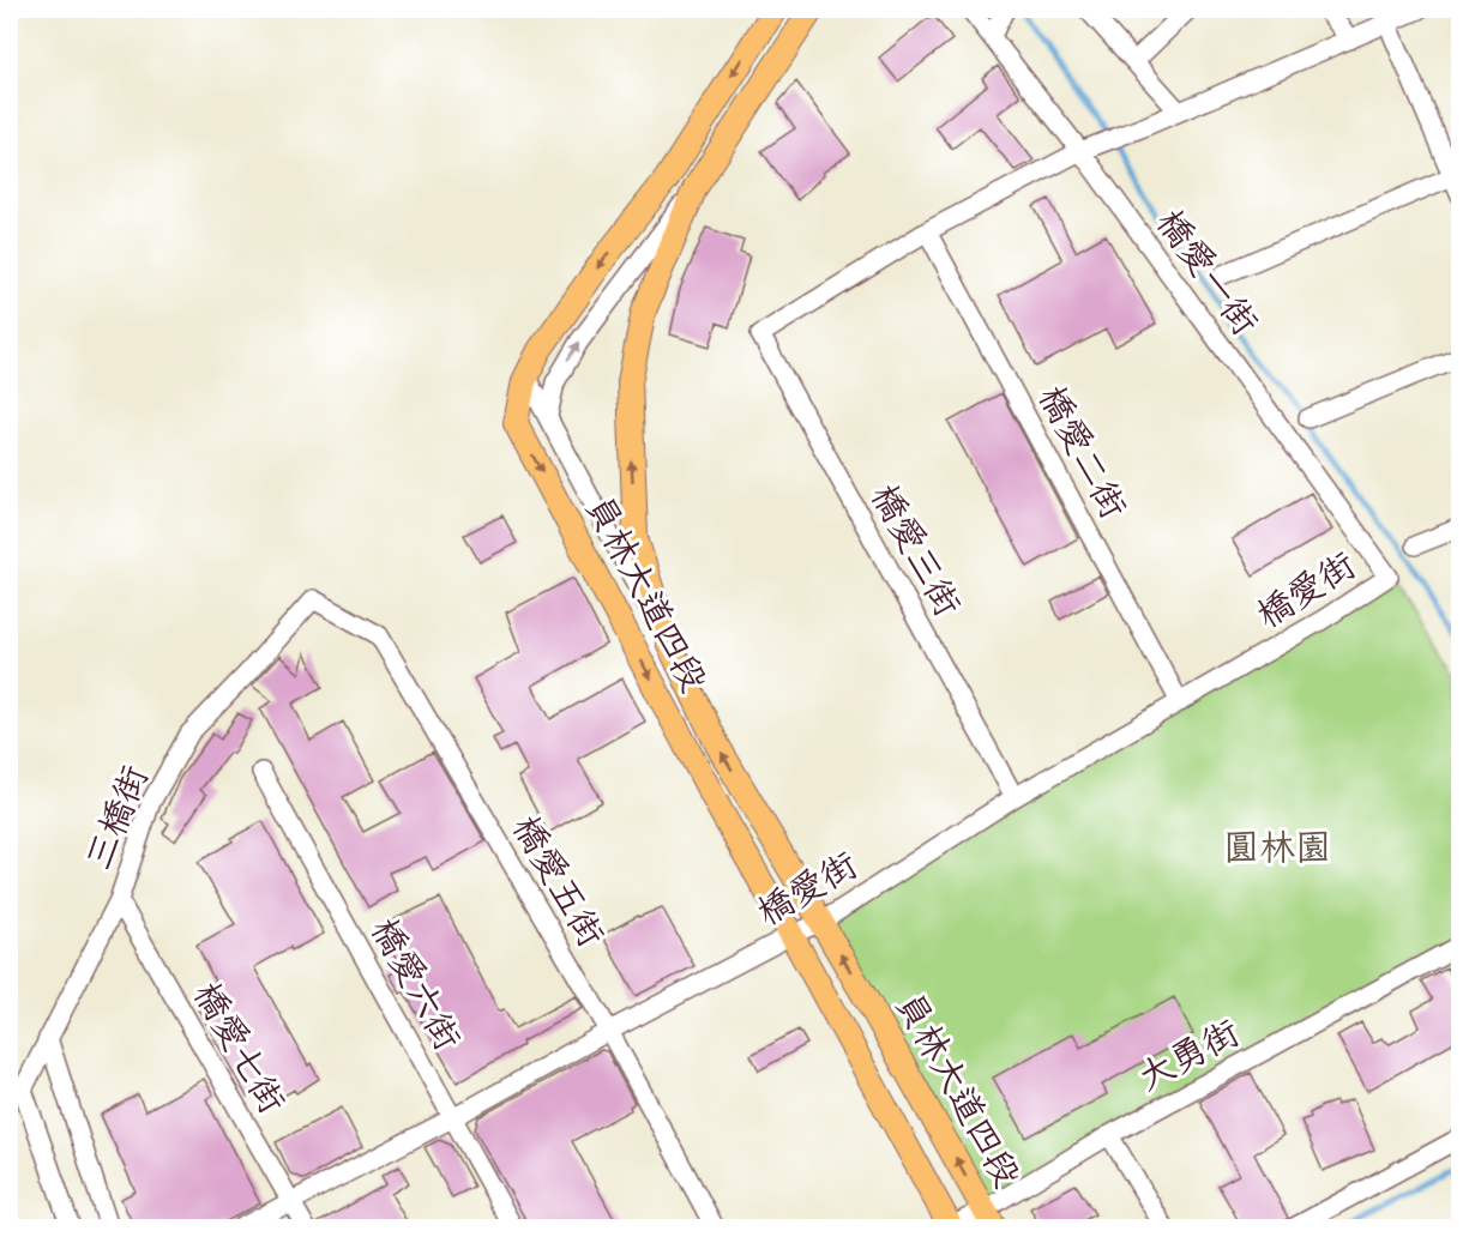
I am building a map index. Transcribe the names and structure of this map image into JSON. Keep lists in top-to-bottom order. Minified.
{"streets":{"main road":["員林大道四段"],"street":["橋愛一街","橋愛二街","橋愛三街","橋愛街","三橋街","橋愛五街","橋愛六街","橋愛七街","大勇街"]},"crossings":[["橋愛一街","橋愛街"],["橋愛二街","橋愛三街"],["橋愛二街","橋愛街"],["橋愛三街","橋愛街"],["橋愛街","員林大道四段"],["橋愛街","橋愛五街"],["橋愛街","橋愛六街"],["橋愛街","橋愛七街"],["員林大道四段","大勇街"],["三橋街","橋愛五街"],["三橋街","橋愛七街"]],"parks":["圓林園"]}
